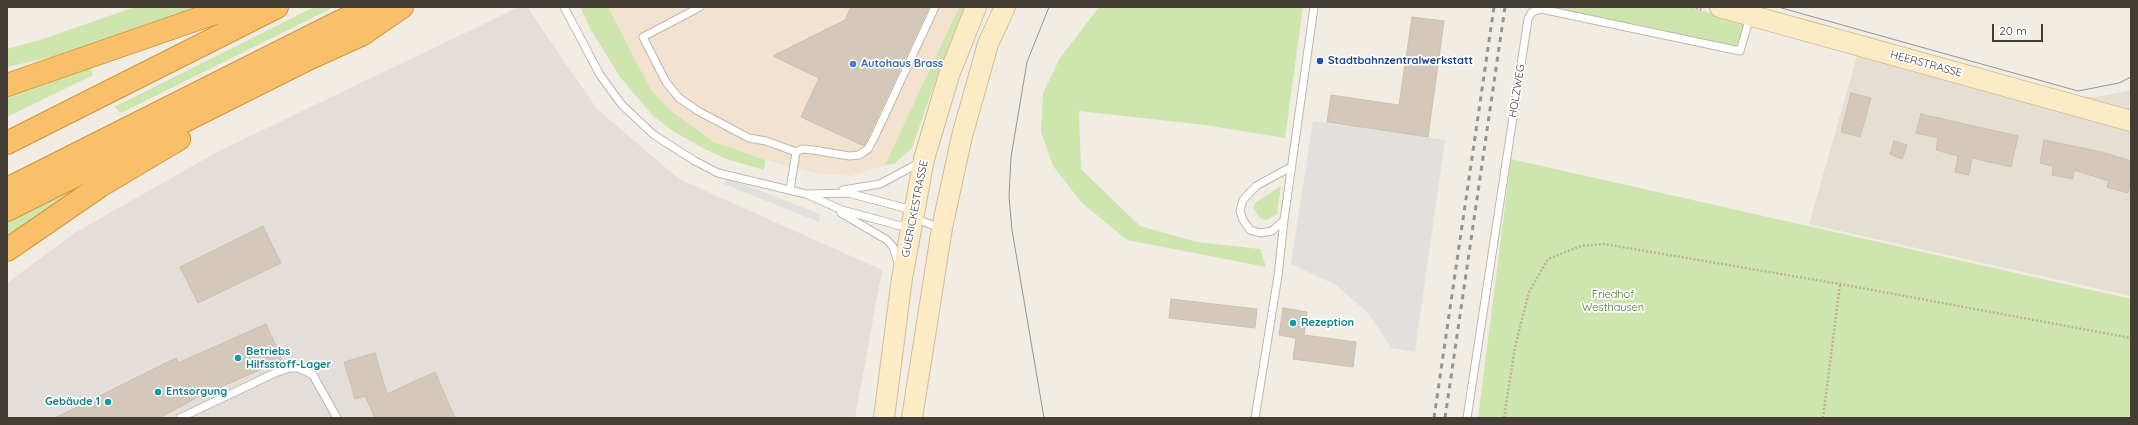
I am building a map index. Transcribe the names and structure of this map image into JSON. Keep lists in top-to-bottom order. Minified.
{"streets":{"main road":["HEERSTRASSE","GUERICKESTRASSE"],"lane":["HOLZWEG"]},"crossings":[["HEERSTRASSE","HOLZWEG"]],"parks":["Friedhof Westhausen"],"places":["Stadtbahnzentralwerkstatt","Autohaus Brass","Rezeption","Betriebs Hilfsstoff-Lager","Entsorgung","Gebäude 1"],"scale_bar":"20 m"}
